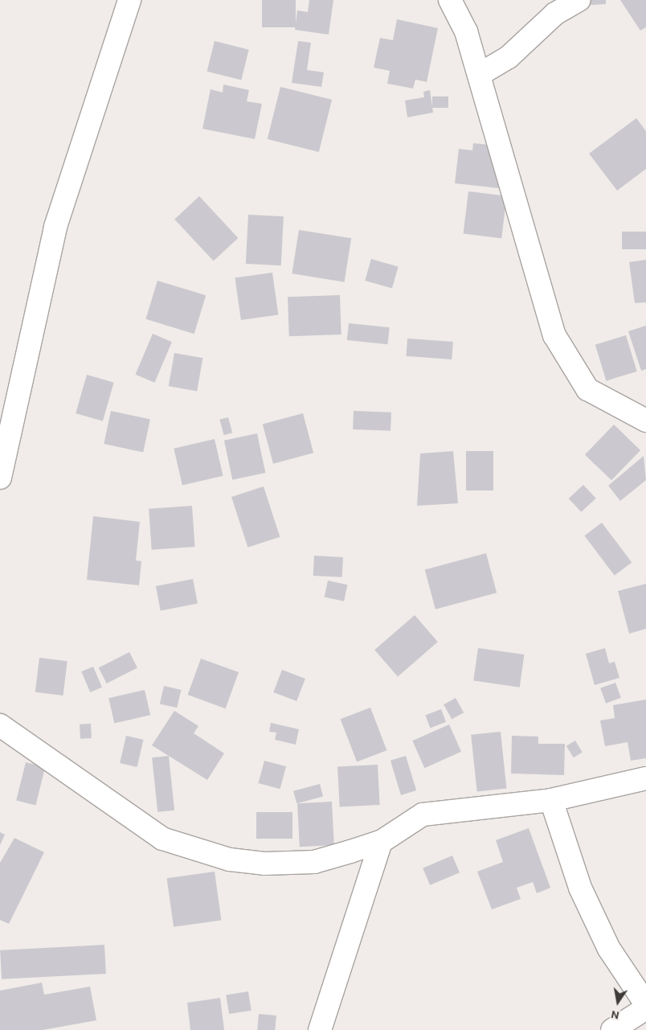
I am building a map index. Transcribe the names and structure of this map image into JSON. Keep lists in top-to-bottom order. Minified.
{"north":"bottom"}
